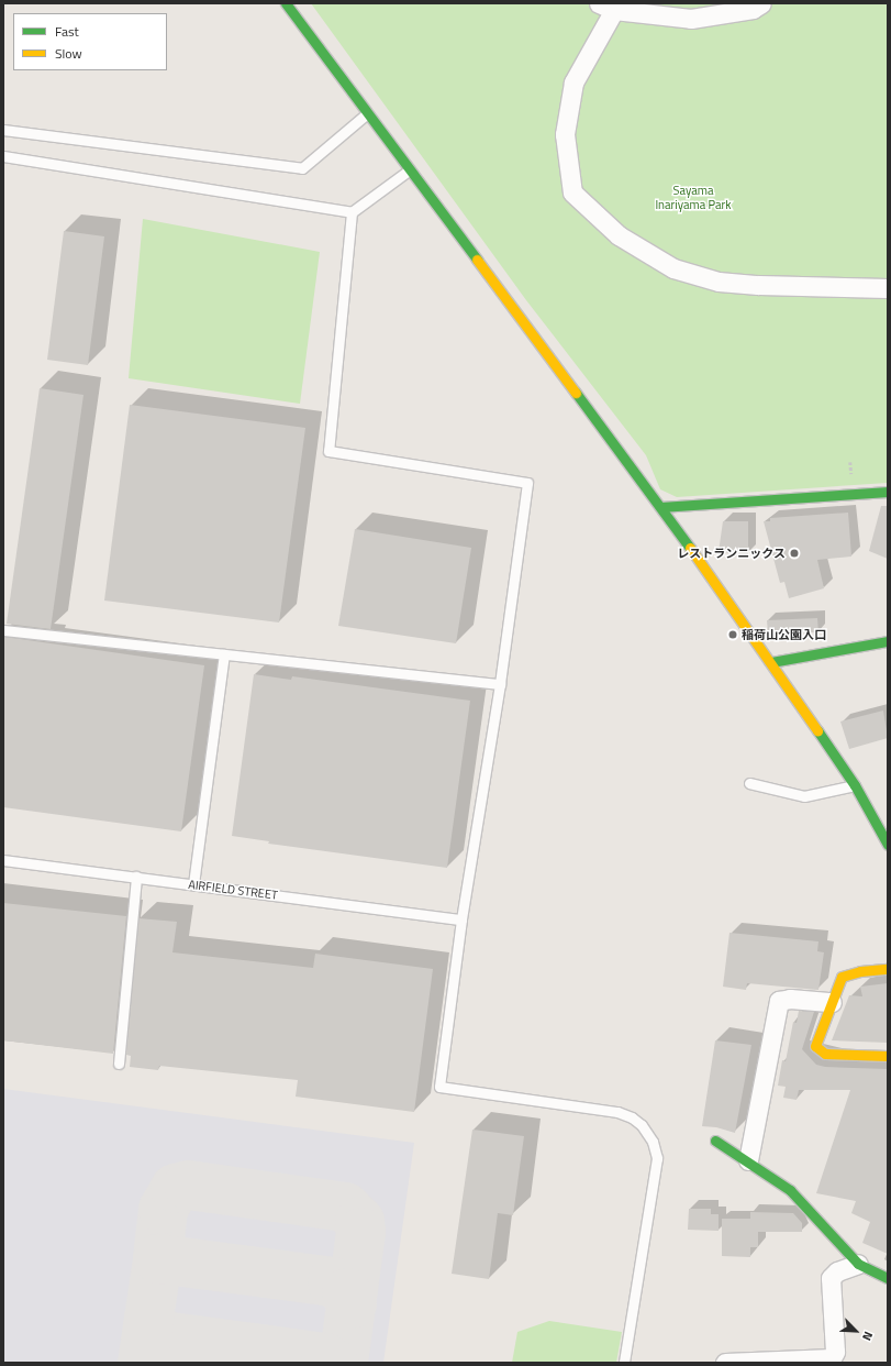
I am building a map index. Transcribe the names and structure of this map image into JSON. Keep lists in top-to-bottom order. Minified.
{"streets":{"lane":["AIRFIELD STREET"]},"parks":["Sayama Inariyama Park"],"places":["レストランニックス","稲荷山公園入口"],"legend":["Fast","Slow"],"north":"bottom right"}
